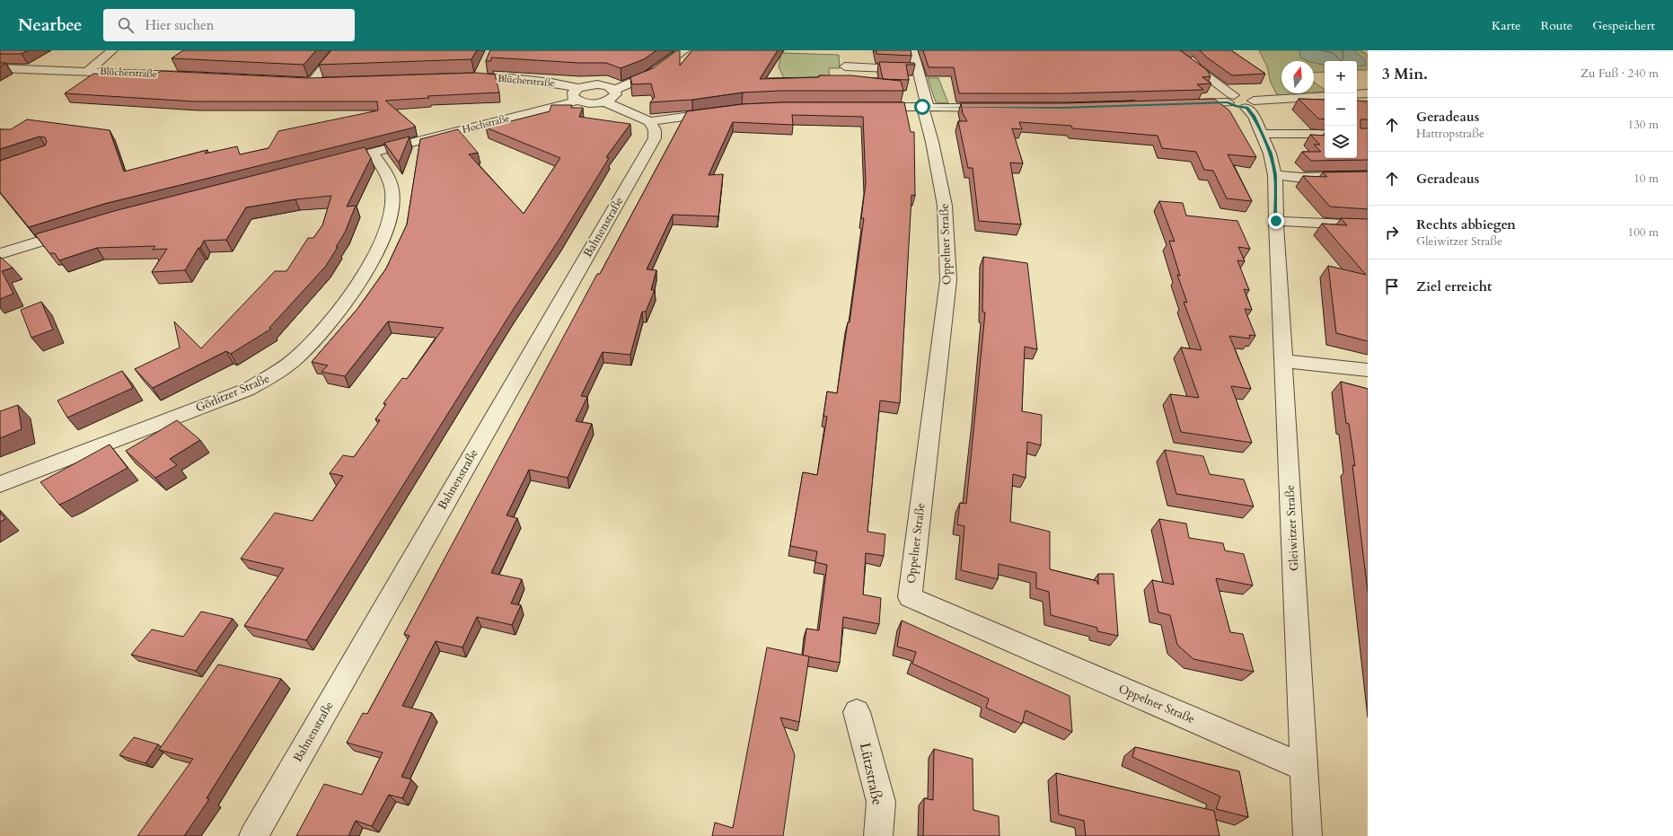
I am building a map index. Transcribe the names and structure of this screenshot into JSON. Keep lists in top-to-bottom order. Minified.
{"streets":{"street":["Blücherstraße","Hochstraße","Bahnenstraße","Oppelner Straße","Görlitzer Straße","Gleiwitzer Straße","Lützstraße"]},"crossings":[["Blücherstraße","Hochstraße"],["Hochstraße","Görlitzer Straße"],["Oppelner Straße","Gleiwitzer Straße"]],"north":"top","page":{"header":"Nearbee","search":"Hier suchen","nav":["Karte","Route","Gespeichert"],"heading":["3 Min.","Zu Fuß · 240 m"],"map_buttons":["+","−"],"list":[["Geradeaus","Hattropstraße","130 m"],["Geradeaus","10 m"],["Rechts abbiegen","Gleiwitzer Straße","100 m"],"Ziel erreicht"]}}
